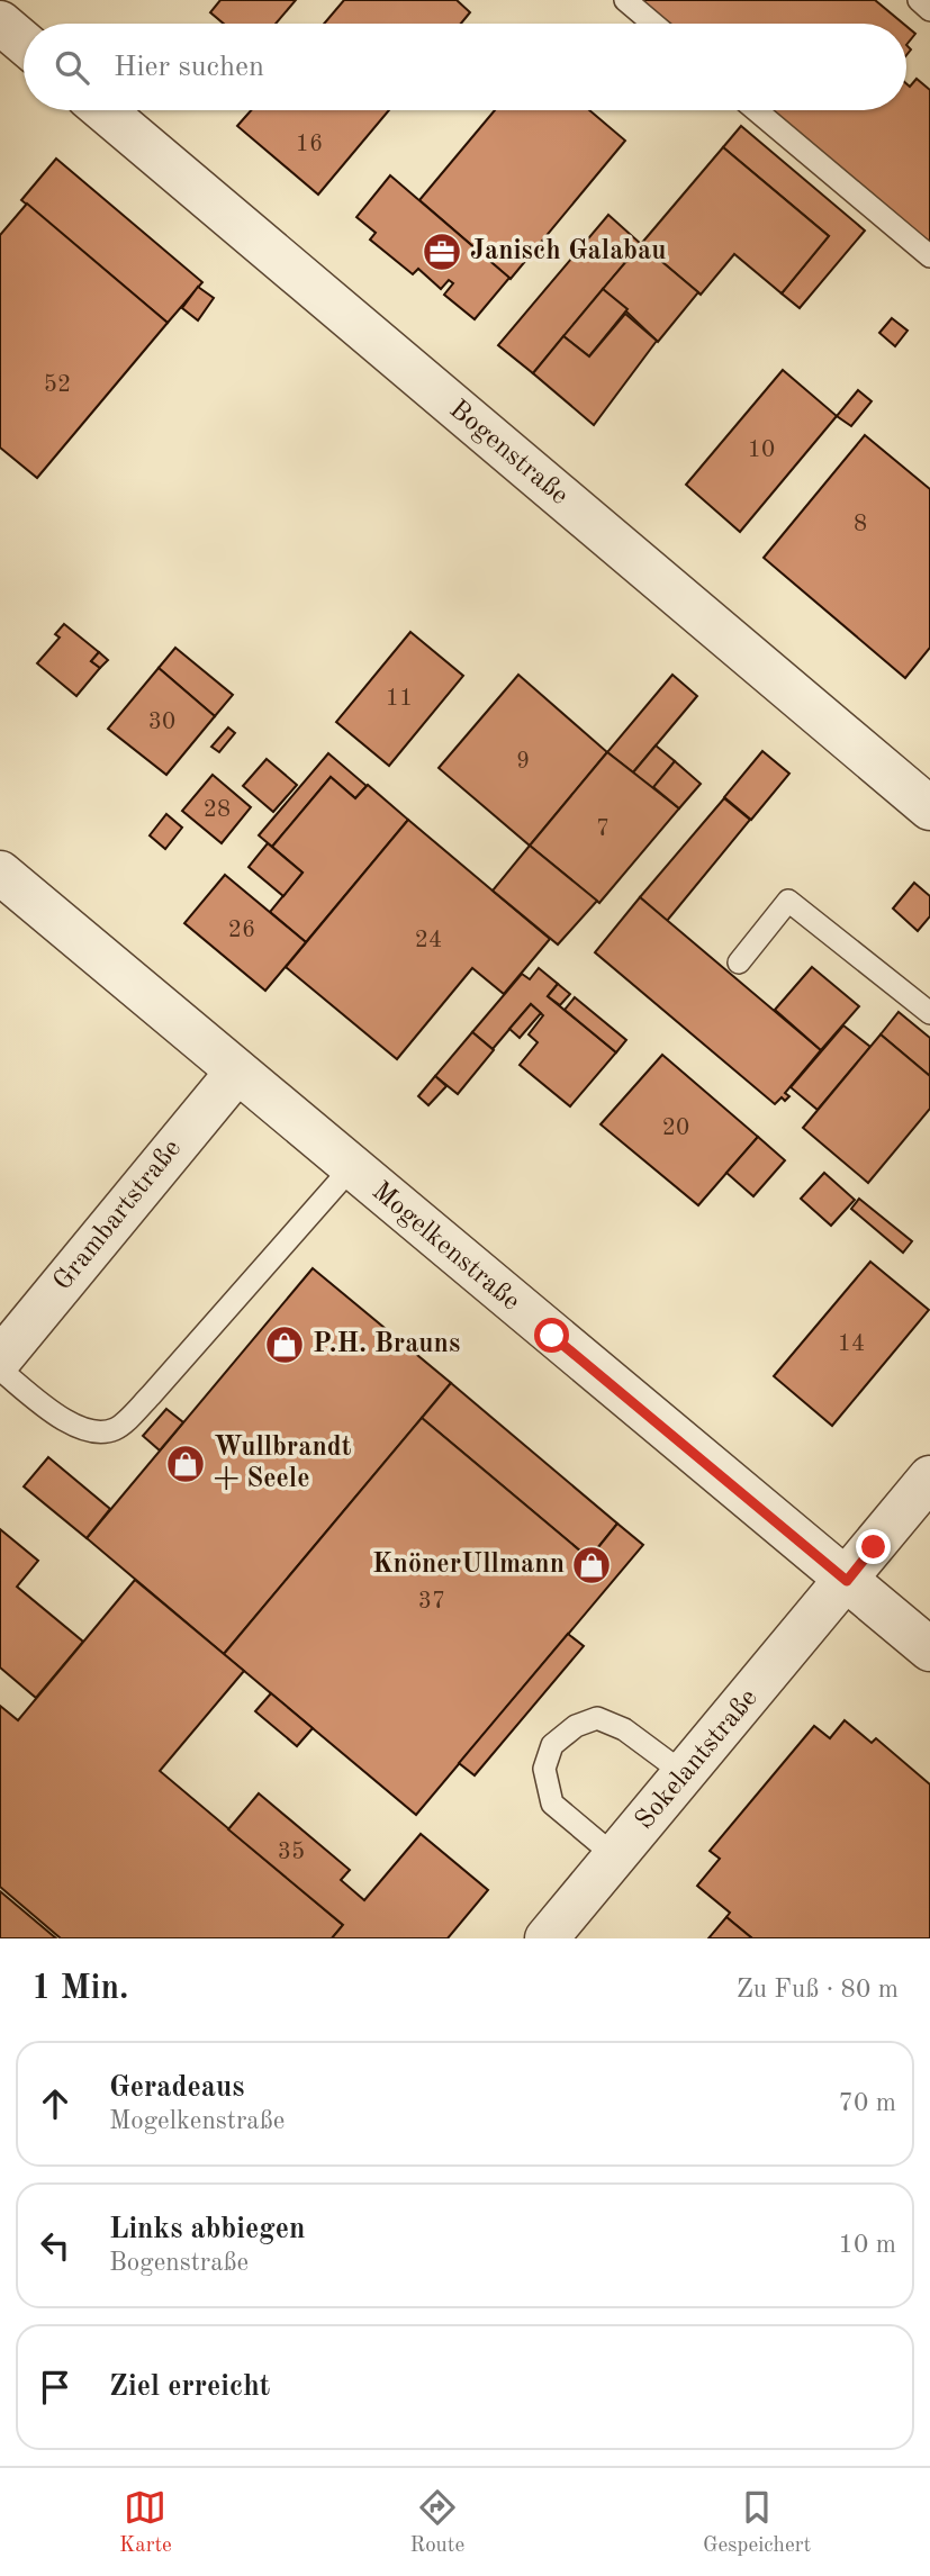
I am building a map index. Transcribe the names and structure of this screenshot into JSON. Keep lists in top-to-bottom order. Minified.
{"streets":{"street":["Bogenstraße","Grambartstraße","Mogelkenstraße","Sokelantstraße"]},"crossings":[["Grambartstraße","Mogelkenstraße"],["Mogelkenstraße","Sokelantstraße"]],"places":{"office":["Janisch Galabau"],"shop":["P.H. Brauns","Wullbrandt + Seele","KnönerUllmann"]},"house_numbers":["16","52","10","8","11","30","9","28","7","26","24","20","14","37","35"],"page":{"search":"Hier suchen","heading":["1 Min.","Zu Fuß · 80 m"],"list":[["Geradeaus","Mogelkenstraße","70 m"],["Links abbiegen","Bogenstraße","10 m"],"Ziel erreicht"],"nav":["Karte","Route","Gespeichert"]}}
